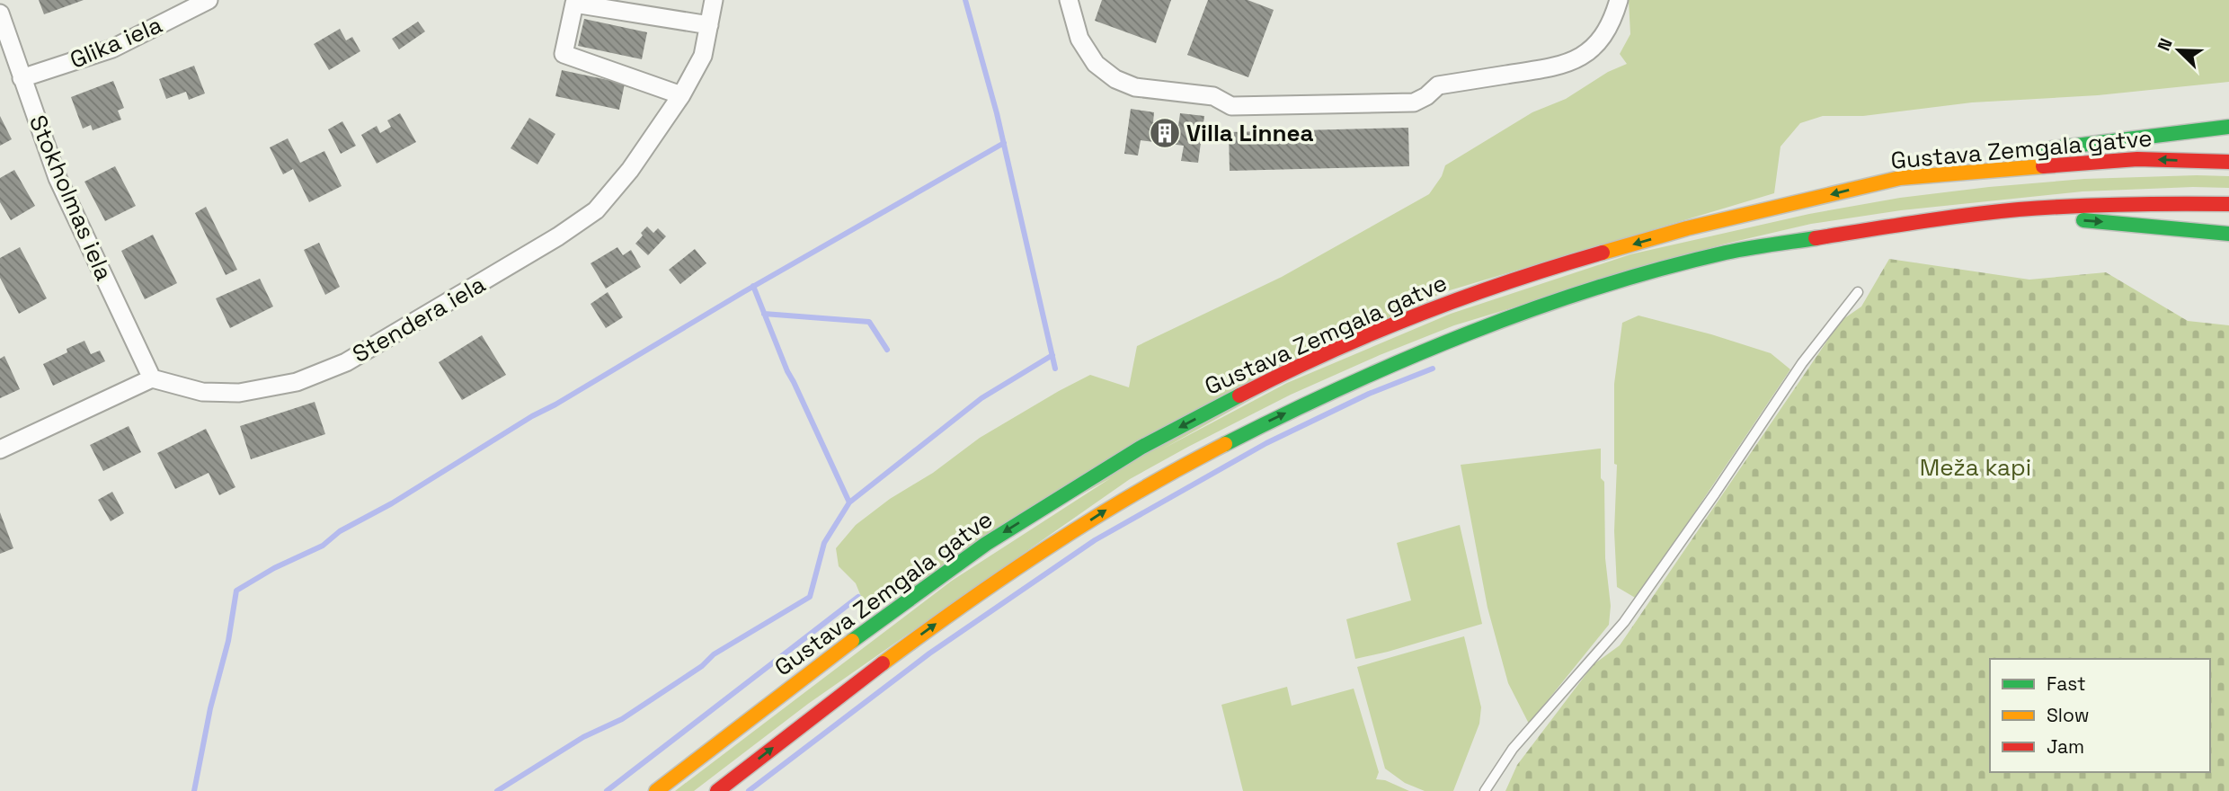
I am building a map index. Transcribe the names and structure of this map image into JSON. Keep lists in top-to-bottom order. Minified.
{"streets":{"main road":["Gustava Zemgala gatve"],"street":["Glika iela","Stokholmas iela","Stendera iela"]},"crossings":[["Glika iela","Stokholmas iela"],["Stokholmas iela","Stendera iela"]],"parks":["Meža kapi"],"places":{"building":["Villa Linnea"]},"legend":["Fast","Slow","Jam"],"north":"top left"}
